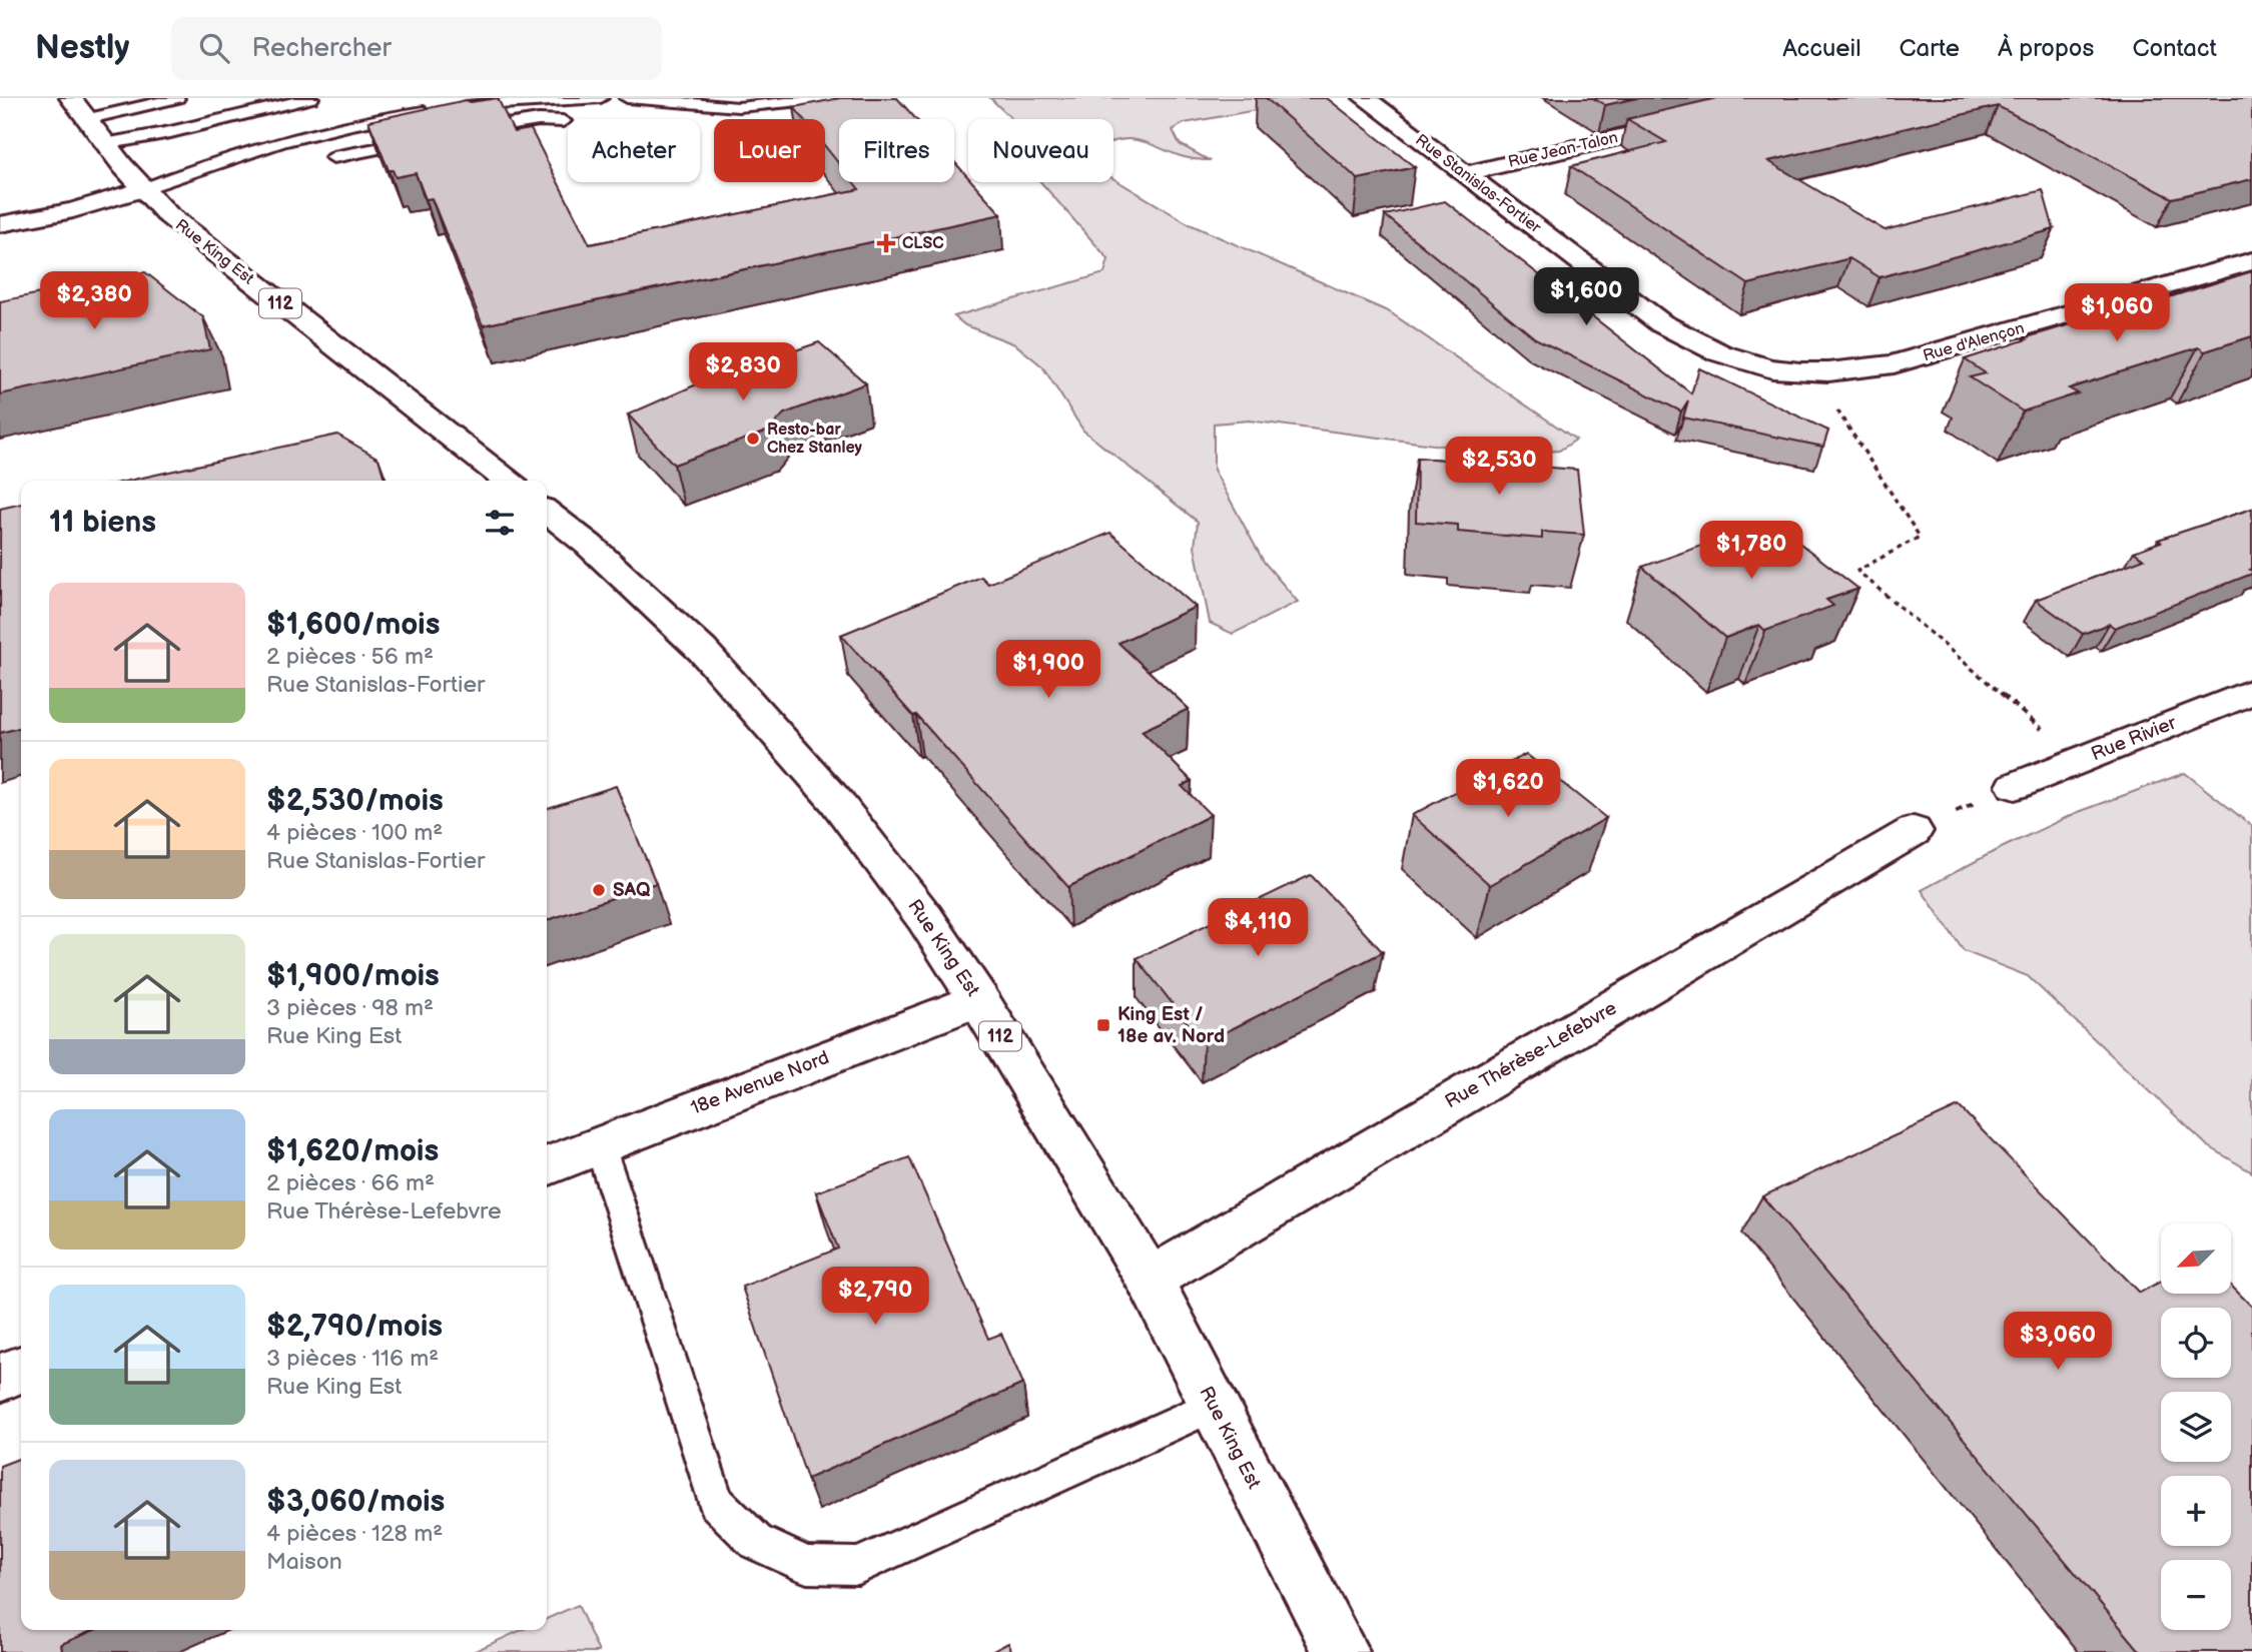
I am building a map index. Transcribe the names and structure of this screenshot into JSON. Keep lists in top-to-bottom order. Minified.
{"streets":{"street":["Rue Jean-Talon","Rue Stanislas-Fortier","Rue King Est","112","Rue d'Alençon","Rue Rivier","Rue Thérèse-Lefebvre","18e Avenue Nord"]},"crossings":[["Rue Jean-Talon","Rue Stanislas-Fortier"],["Rue Stanislas-Fortier","Rue d'Alençon"],["Rue King Est","Rue Thérèse-Lefebvre"],["Rue King Est","18e Avenue Nord"]],"places":{"health":["CLSC"],"other":["Resto-bar Chez Stanley","SAQ"],"transit":["King Est / 18e av. Nord"]},"north":"bottom left","page":{"header":"Nestly","search":"Rechercher","nav":["Accueil","Carte","À propos","Contact"],"chip":["Acheter","Louer","Filtres","Nouveau"],"price":["$1,600","$2,380","$1,060","$2,830","$2,530","$1,780","$1,900","$1,620","$4,110","$2,790","$3,060"],"heading":"11 biens","list":[{"name":"$1,600/mois","note":"2 pièces · 56 m² · Rue Stanislas-Fortier"},{"name":"$2,530/mois","note":"4 pièces · 100 m² · Rue Stanislas-Fortier"},{"name":"$1,900/mois","note":"3 pièces · 98 m² · Rue King Est"},{"name":"$1,620/mois","note":"2 pièces · 66 m² · Rue Thérèse-Lefebvre"},{"name":"$2,790/mois","note":"3 pièces · 116 m² · Rue King Est"},{"name":"$3,060/mois","note":"4 pièces · 128 m² · Maison"}],"map_buttons":["+","−"]}}
